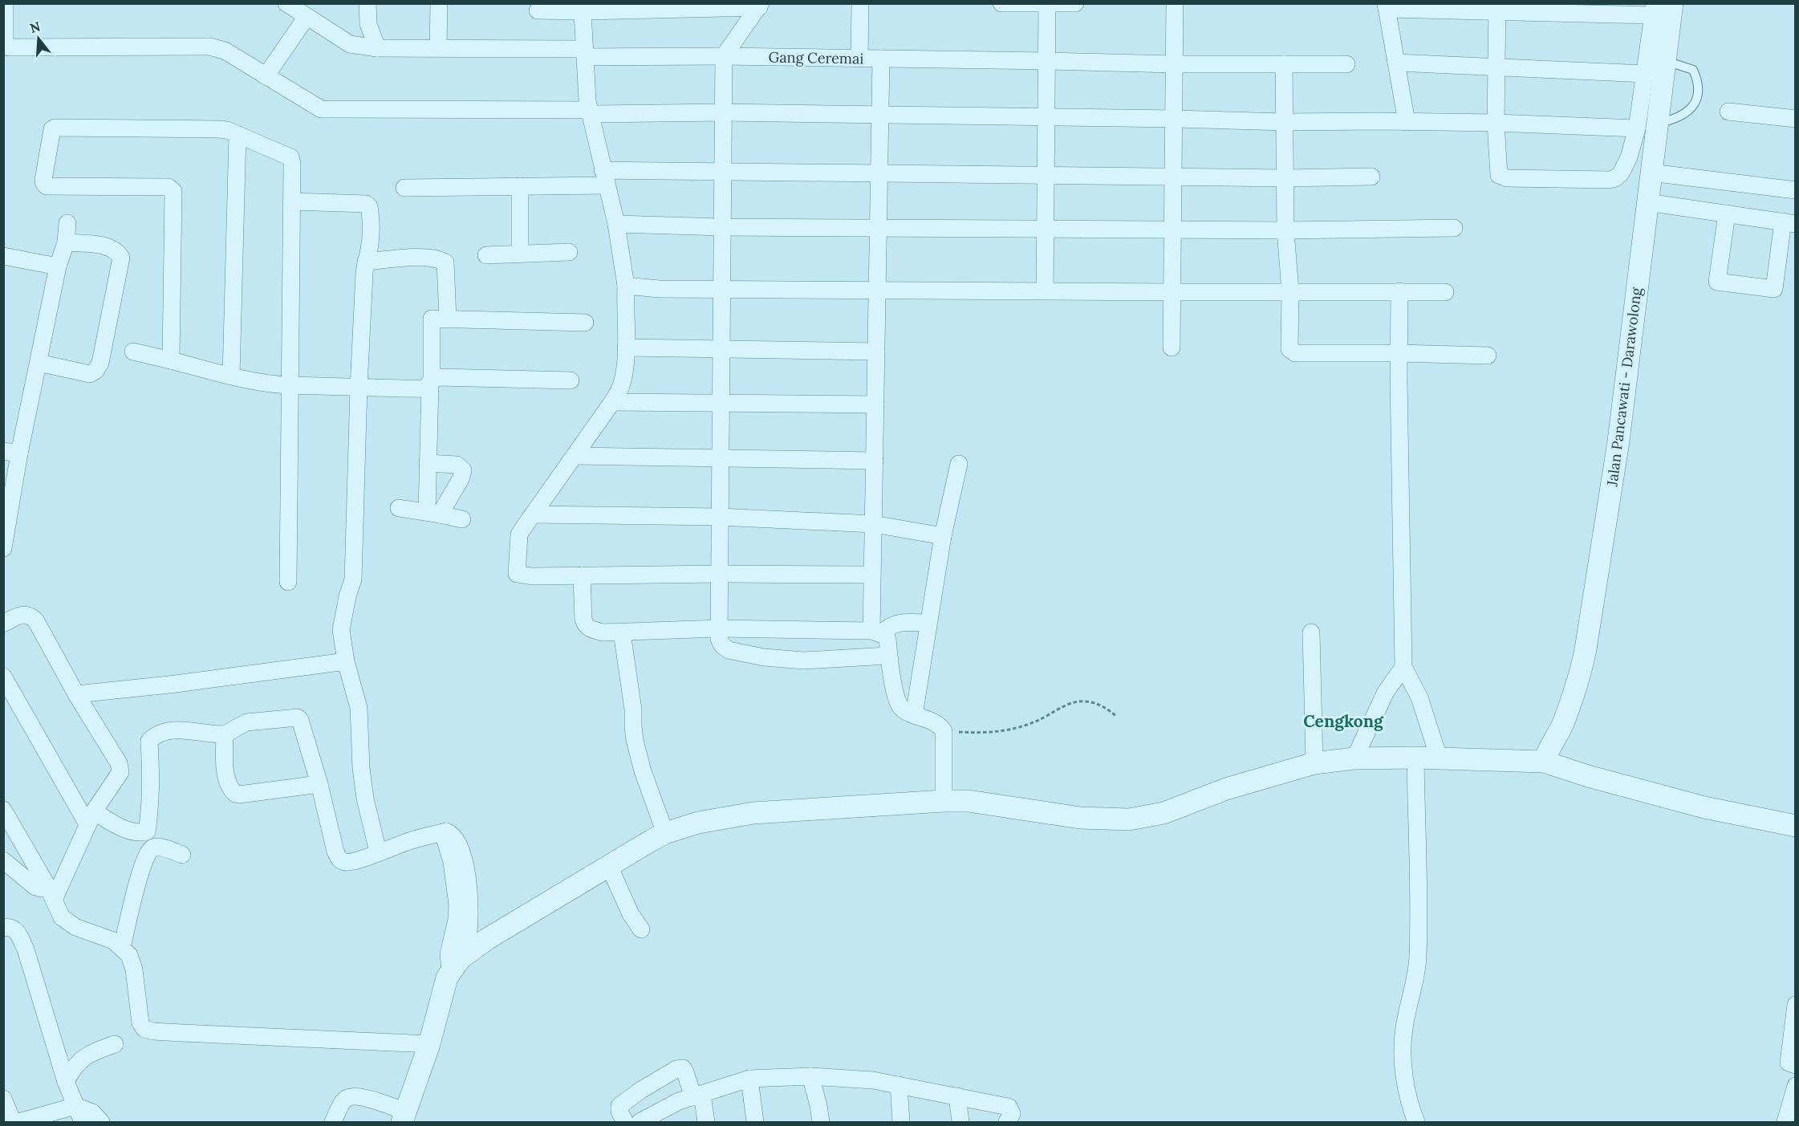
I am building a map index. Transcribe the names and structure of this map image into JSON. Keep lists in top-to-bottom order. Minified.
{"streets":{"street":["Gang Ceremai","Jalan Pancawati - Darawolong"]},"districts":["Cengkong"],"north":"top"}
